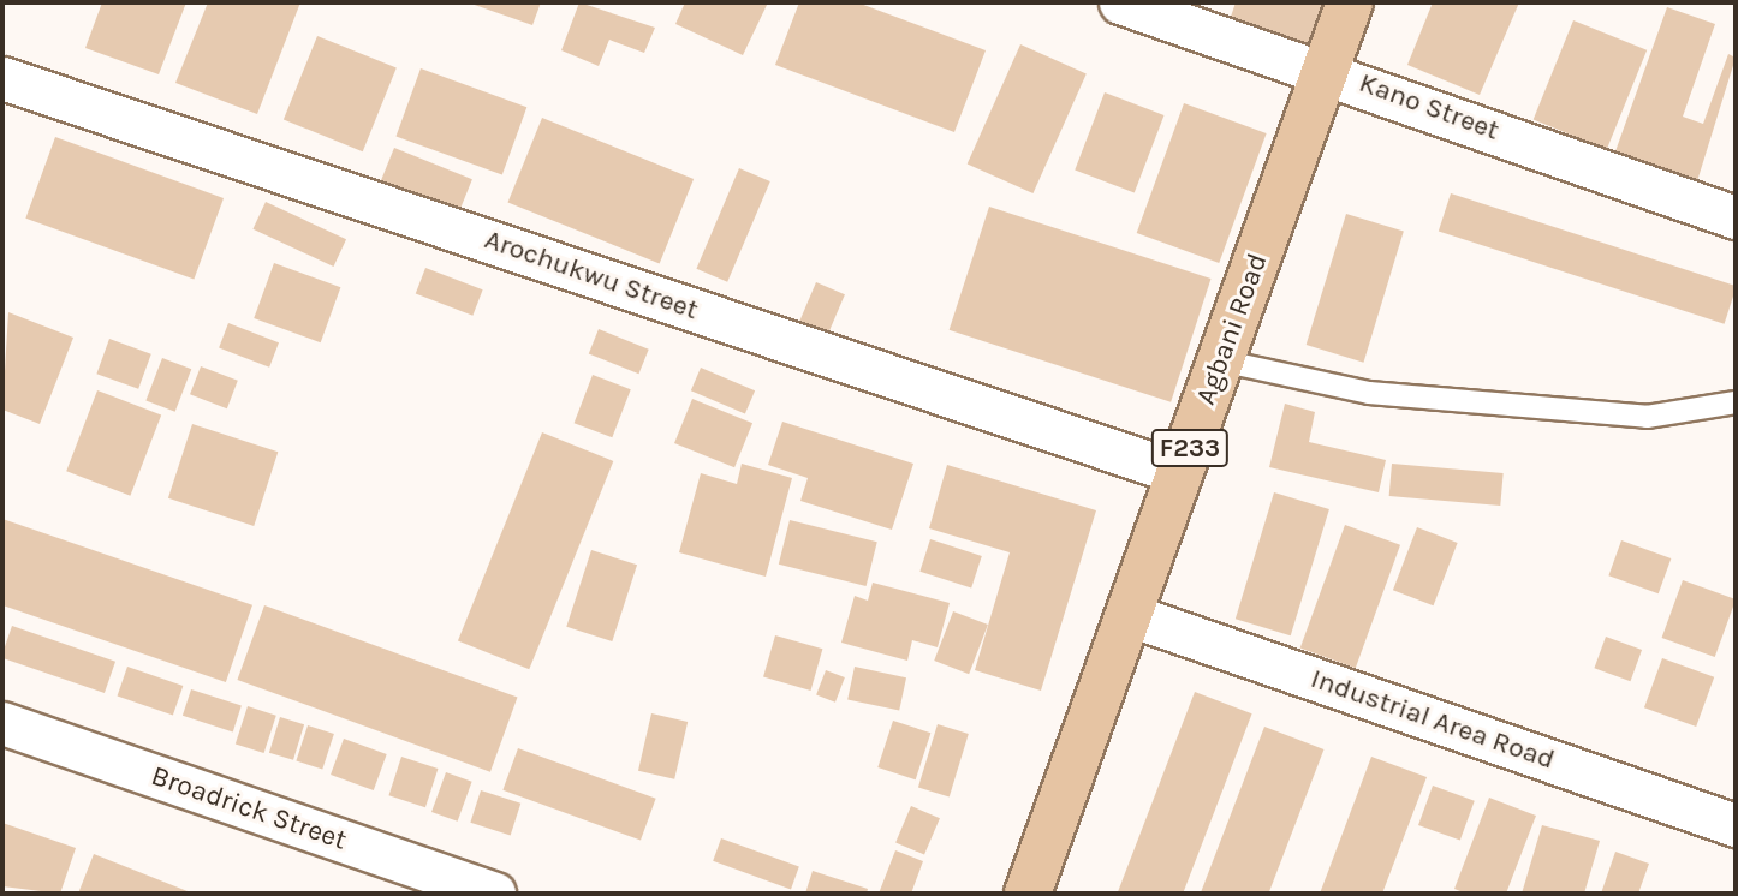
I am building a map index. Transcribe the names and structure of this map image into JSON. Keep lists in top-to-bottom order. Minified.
{"streets":{"main road":["Agbani Road","F233"],"street":["Kano Street","Arochukwu Street","Industrial Area Road","Broadrick Street"]},"crossings":[["Kano Street","Agbani Road"],["Arochukwu Street","Agbani Road"],["Agbani Road","Industrial Area Road"]]}
